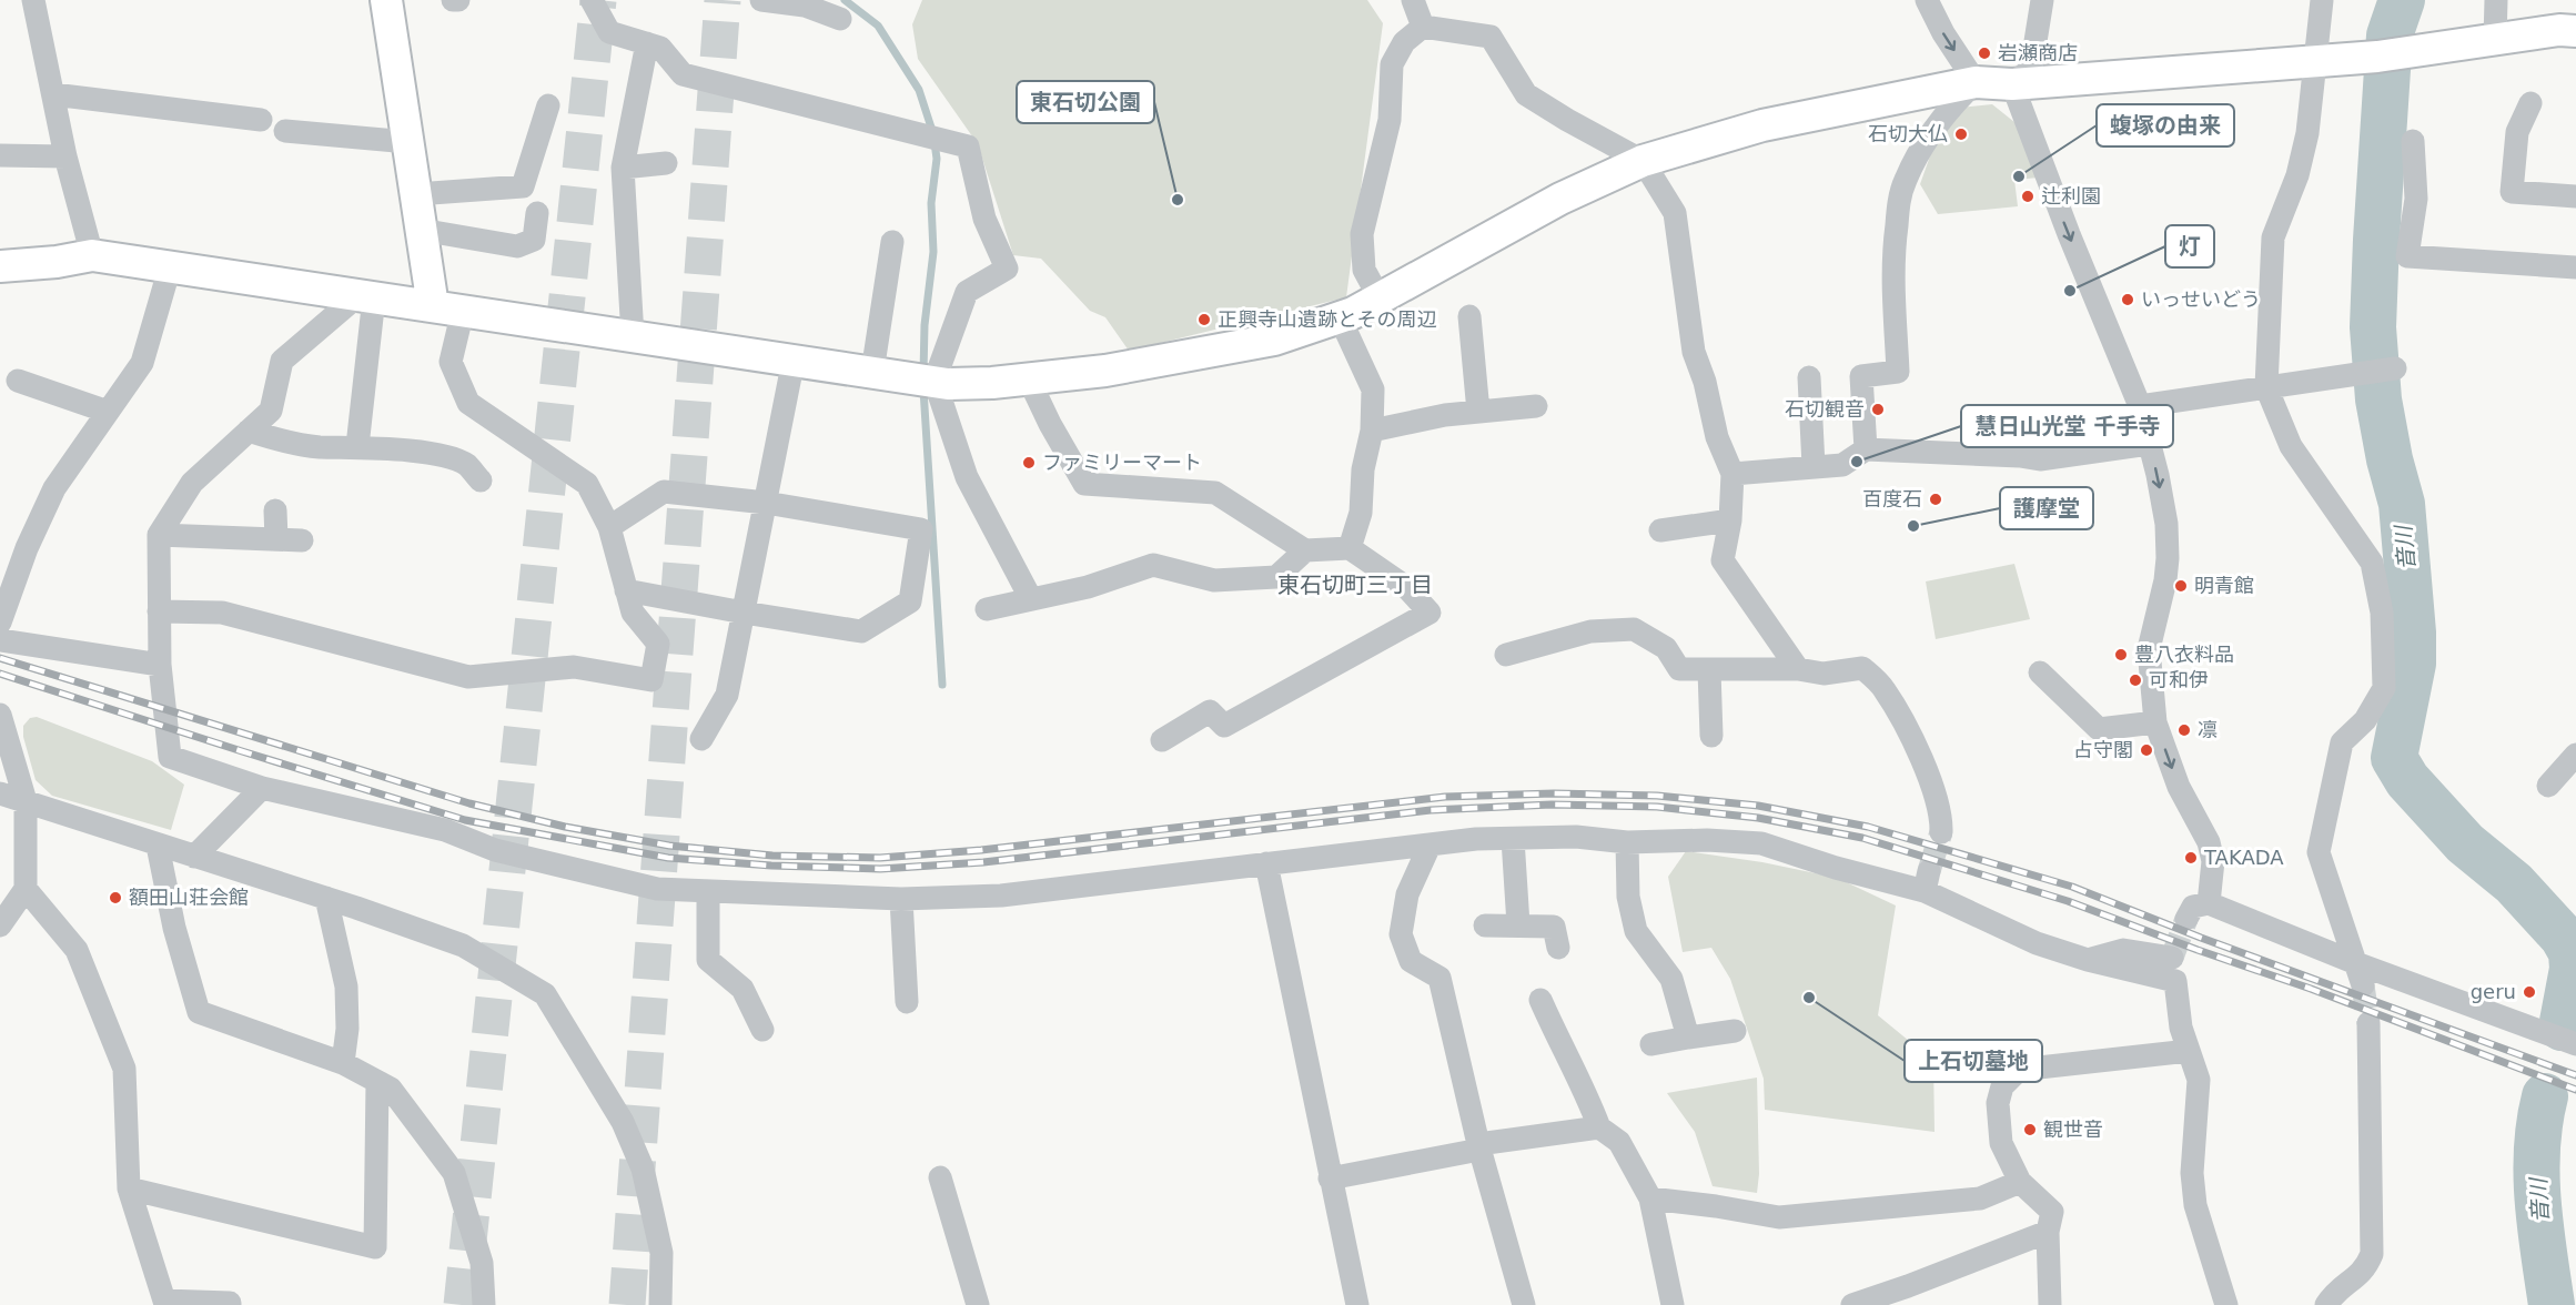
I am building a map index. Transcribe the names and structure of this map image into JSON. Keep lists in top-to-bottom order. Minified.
{"districts":["東石切町三丁目"],"water":["音川"],"places":["岩瀬商店","石切大仏","蝮塚の由来","辻利園","東石切公園","灯","いっせいどう","正興寺山遺跡とその周辺","石切観音","慧日山光堂 千手寺","ファミリーマート","百度石","護摩堂","明青館","豊八衣料品","可和伊","凛","占守閣","TAKADA","額田山荘会館","geru","上石切墓地","観世音"]}
